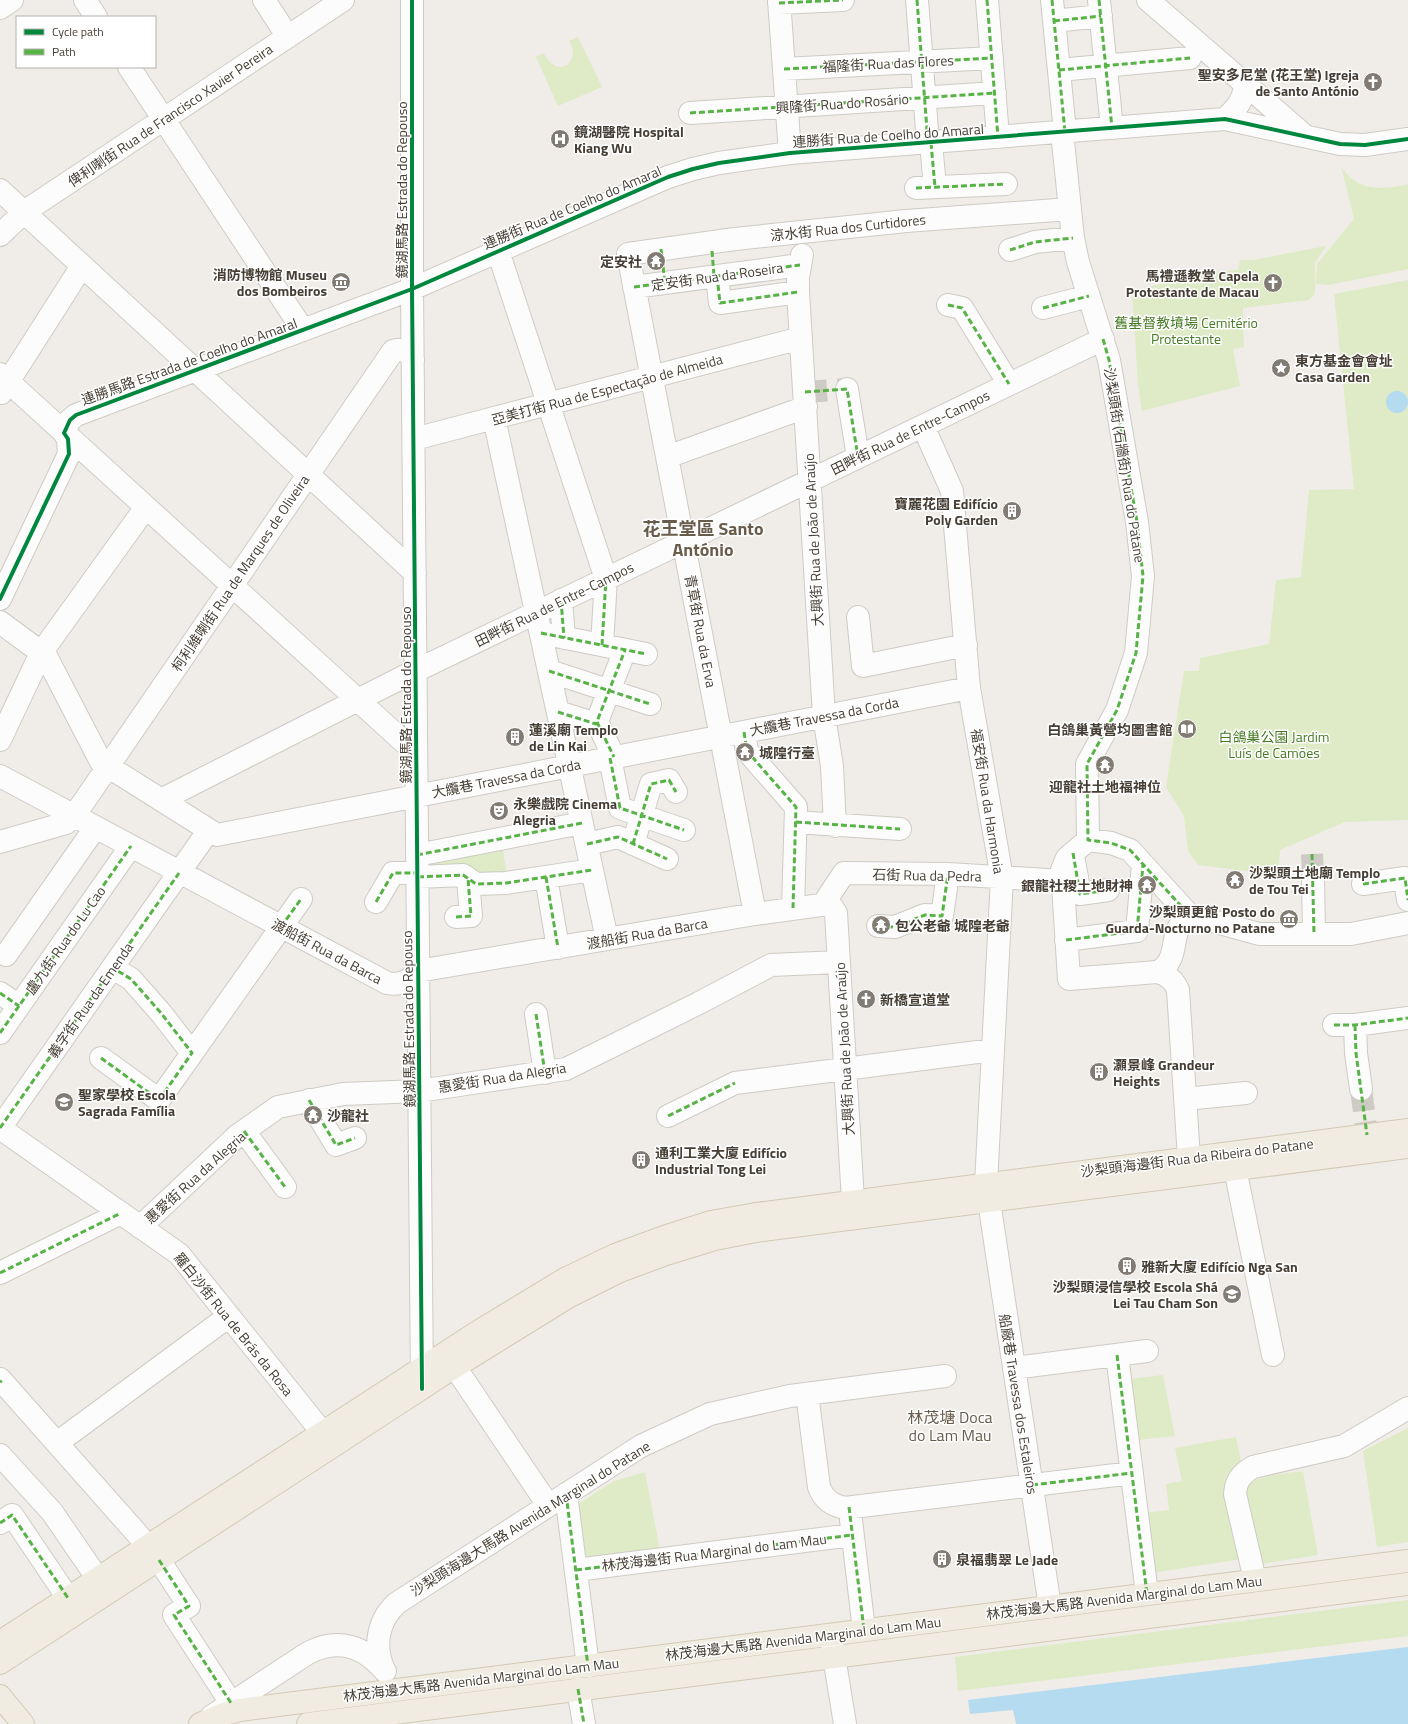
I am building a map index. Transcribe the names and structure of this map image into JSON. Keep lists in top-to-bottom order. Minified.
{"streets":{"main road":["沙梨頭海邊街 Rua da Ribeira do Patane","林茂海邊大馬路 Avenida Marginal do Lam Mau"],"street":["福隆街 Rua das Flores","興隆街 Rua do Rosário","俾利喇街 Rua de Francisco Xavier Pereira","連勝街 Rua de Coelho do Amaral","鏡湖馬路 Estrada do Repouso","涼水街 Rua dos Curtidores","定安街 Rua da Roseira","連勝馬路 Estrada de Coelho do Amaral","亞美打街 Rua de Espectação de Almeida","田畔街 Rua de Entre-Campos","沙梨頭街 (石牆街) Rua do Patane","大興街 Rua de João de Araújo","柯利維喇街 Rua de Marques de Oliveira","青草街 Rua da Erva","大纜巷 Travessa da Corda","福安街 Rua da Harmonia","石街 Rua da Pedra","渡船街 Rua da Barca","盧九街 Rua do Lu Cao","義字街 Rua da Emenda","惠愛街 Rua da Alegria","羅白沙街 Rua de Brás da Rosa","船廠巷 Travessa dos Estaleiros","沙梨頭海邊大馬路 Avenida Marginal do Patane","林茂海邊街 Rua Marginal do Lam Mau"]},"crossings":[["連勝街 Rua de Coelho do Amaral","鏡湖馬路 Estrada do Repouso"],["連勝街 Rua de Coelho do Amaral","連勝馬路 Estrada de Coelho do Amaral"],["連勝街 Rua de Coelho do Amaral","沙梨頭街 (石牆街) Rua do Patane"],["鏡湖馬路 Estrada do Repouso","連勝馬路 Estrada de Coelho do Amaral"],["鏡湖馬路 Estrada do Repouso","亞美打街 Rua de Espectação de Almeida"],["鏡湖馬路 Estrada do Repouso","田畔街 Rua de Entre-Campos"],["鏡湖馬路 Estrada do Repouso","柯利維喇街 Rua de Marques de Oliveira"],["鏡湖馬路 Estrada do Repouso","大纜巷 Travessa da Corda"],["鏡湖馬路 Estrada do Repouso","渡船街 Rua da Barca"],["鏡湖馬路 Estrada do Repouso","惠愛街 Rua da Alegria"],["涼水街 Rua dos Curtidores","沙梨頭街 (石牆街) Rua do Patane"],["涼水街 Rua dos Curtidores","青草街 Rua da Erva"],["定安街 Rua da Roseira","大興街 Rua de João de Araújo"],["定安街 Rua da Roseira","青草街 Rua da Erva"],["亞美打街 Rua de Espectação de Almeida","大興街 Rua de João de Araújo"],["亞美打街 Rua de Espectação de Almeida","青草街 Rua da Erva"],["田畔街 Rua de Entre-Campos","沙梨頭街 (石牆街) Rua do Patane"],["田畔街 Rua de Entre-Campos","大興街 Rua de João de Araújo"],["田畔街 Rua de Entre-Campos","青草街 Rua da Erva"],["田畔街 Rua de Entre-Campos","福安街 Rua da Harmonia"],["沙梨頭街 (石牆街) Rua do Patane","石街 Rua da Pedra"],["大興街 Rua de João de Araújo","大纜巷 Travessa da Corda"],["大興街 Rua de João de Araújo","石街 Rua da Pedra"],["大興街 Rua de João de Araújo","渡船街 Rua da Barca"],["大興街 Rua de João de Araújo","惠愛街 Rua da Alegria"],["柯利維喇街 Rua de Marques de Oliveira","渡船街 Rua da Barca"],["青草街 Rua da Erva","大纜巷 Travessa da Corda"],["青草街 Rua da Erva","渡船街 Rua da Barca"],["大纜巷 Travessa da Corda","福安街 Rua da Harmonia"],["大纜巷 Travessa da Corda","義字街 Rua da Emenda"],["福安街 Rua da Harmonia","石街 Rua da Pedra"],["福安街 Rua da Harmonia","沙梨頭海邊街 Rua da Ribeira do Patane"],["福安街 Rua da Harmonia","船廠巷 Travessa dos Estaleiros"],["石街 Rua da Pedra","渡船街 Rua da Barca"],["渡船街 Rua da Barca","盧九街 Rua do Lu Cao"],["渡船街 Rua da Barca","義字街 Rua da Emenda"],["義字街 Rua da Emenda","羅白沙街 Rua de Brás da Rosa"],["惠愛街 Rua da Alegria","羅白沙街 Rua de Brás da Rosa"],["沙梨頭海邊街 Rua da Ribeira do Patane","船廠巷 Travessa dos Estaleiros"],["船廠巷 Travessa dos Estaleiros","林茂海邊大馬路 Avenida Marginal do Lam Mau"],["沙梨頭海邊大馬路 Avenida Marginal do Patane","林茂海邊大馬路 Avenida Marginal do Lam Mau"]],"districts":["花王堂區 Santo António","林茂塘 Doca do Lam Mau"],"parks":["舊基督教墳場 Cemitério Protestante","白鴿巢公園 Jardim Luís de Camões"],"places":{"church":["聖安多尼堂 (花王堂) Igreja de Santo António","馬禮遜教堂 Capela Protestante de Macau","新橋宣道堂"],"hospital":["鏡湖醫院 Hospital Kiang Wu"],"temple":["定安社","城隍行臺","迎龍社土地福神位","沙梨頭土地廟 Templo de Tou Tei","銀龍社稷土地財神","包公老爺 城隍老爺","沙龍社"],"museum":["消防博物館 Museu dos Bombeiros","沙梨頭更館 Posto do Guarda-Nocturno no Patane"],"place":["東方基金會會址 Casa Garden"],"building":["寶麗花園 Edifício Poly Garden","蓮溪廟 Templo de Lin Kai","灝景峰 Grandeur Heights","通利工業大廈 Edifício Industrial Tong Lei","雅新大廈 Edifício Nga San","泉福翡翠 Le Jade"],"library":["白鴿巢黃營均圖書館"],"theatre":["永樂戲院 Cinema Alegria"],"school or university":["聖家學校 Escola Sagrada Família","沙梨頭浸信學校 Escola Shá Lei Tau Cham Son"]},"legend":["Cycle path","Path"]}
